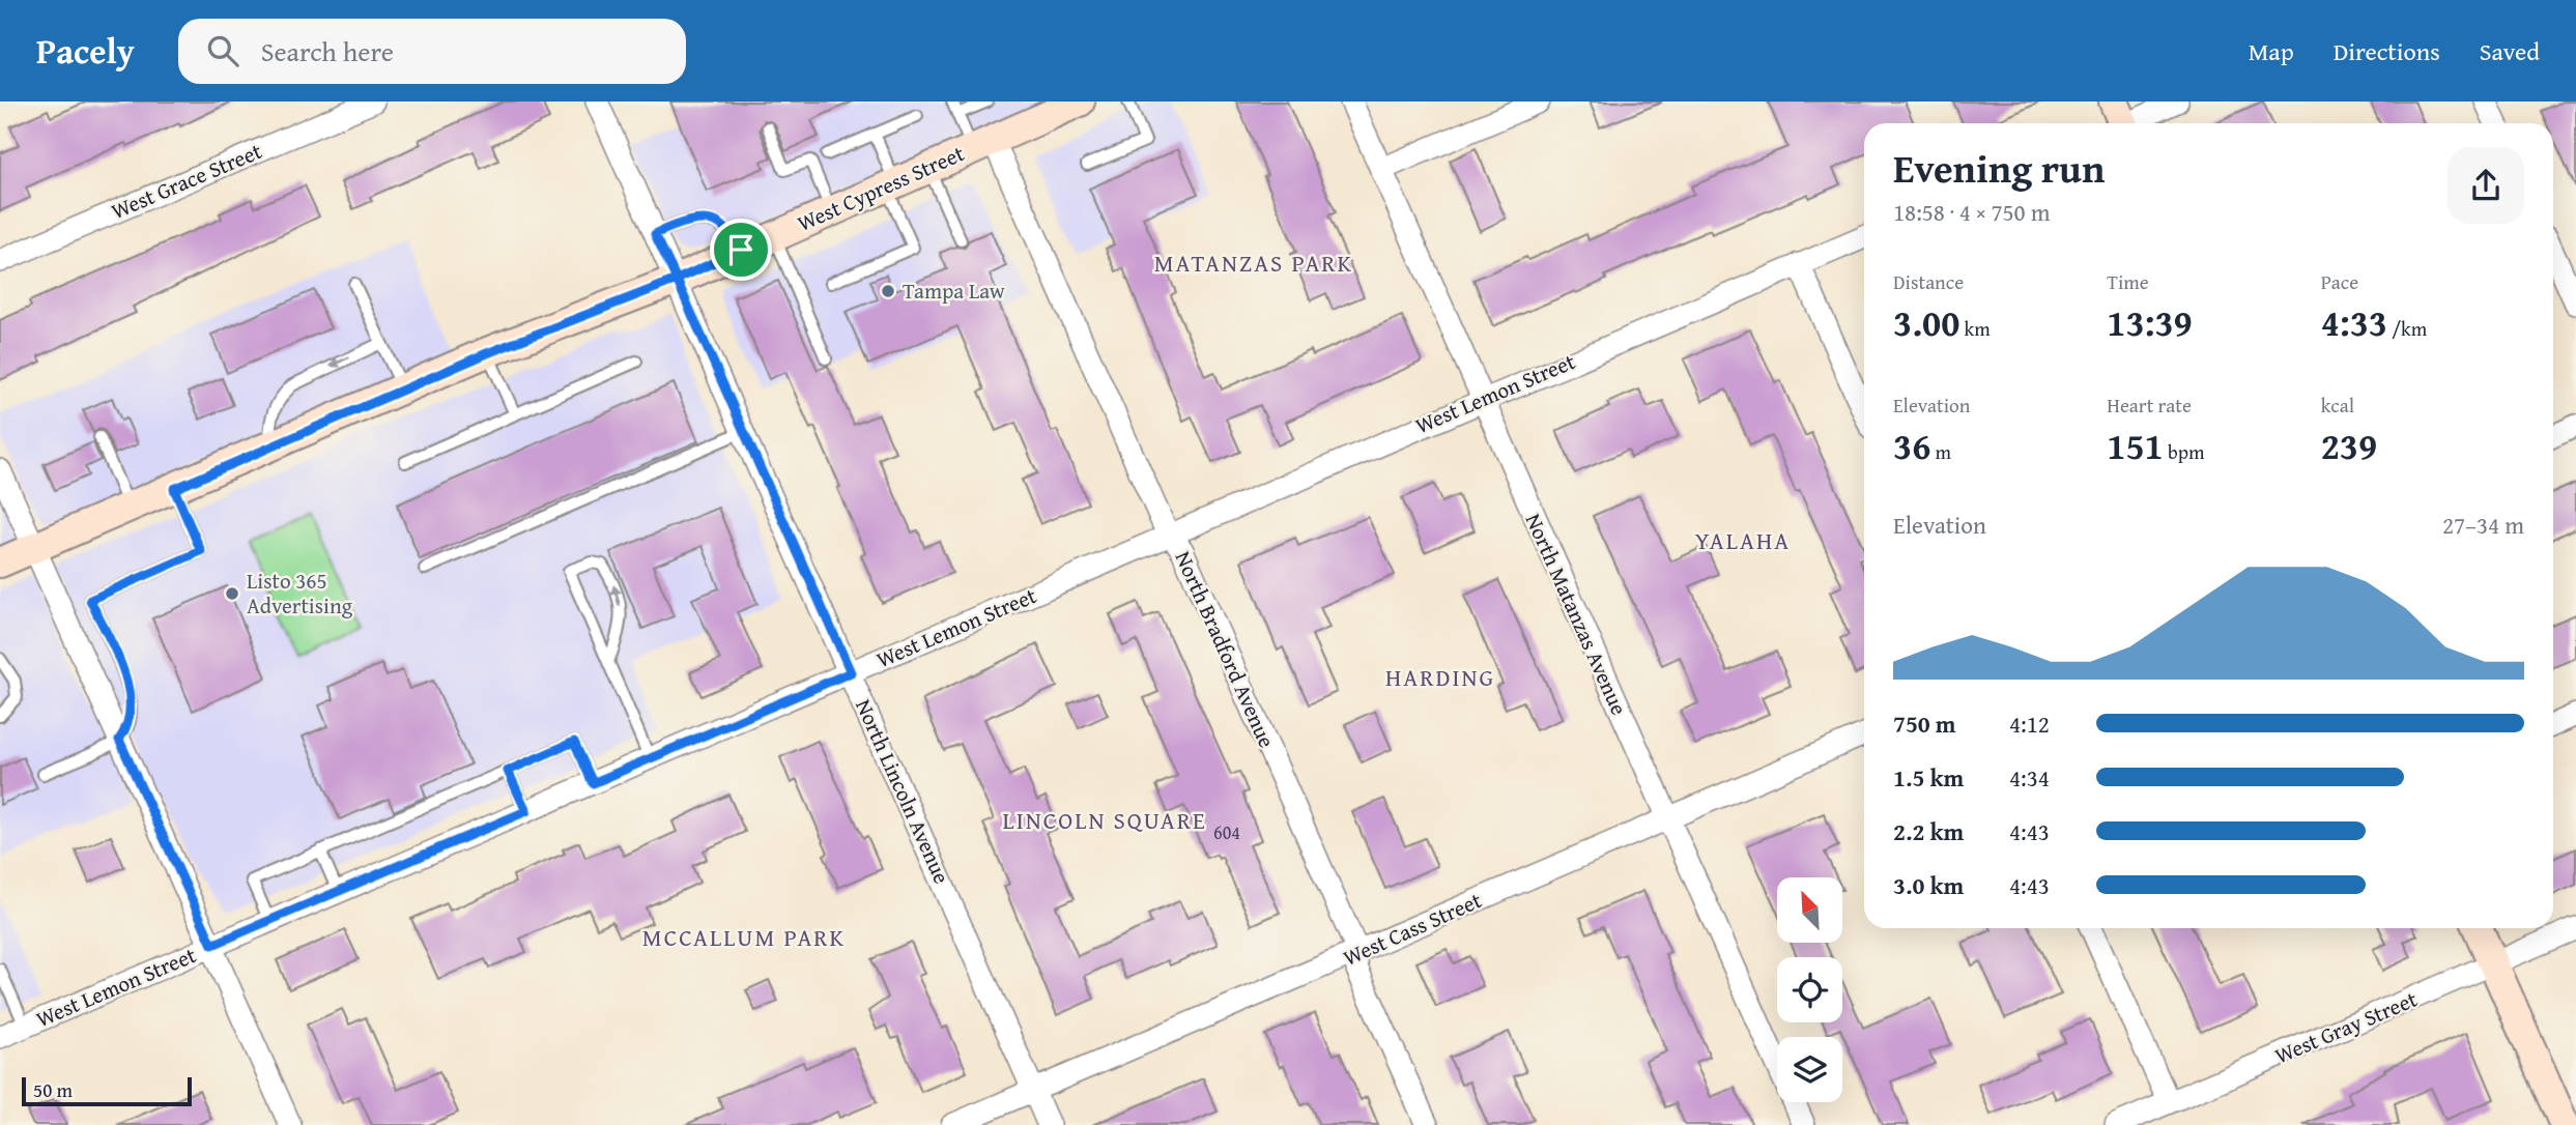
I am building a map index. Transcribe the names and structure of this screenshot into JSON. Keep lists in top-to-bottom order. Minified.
{"streets":{"street":["West Grace Street","West Cypress Street","West Lemon Street","North Matanzas Avenue","North Bradford Avenue","North Lincoln Avenue","West Cass Street","West Gray Street"]},"crossings":[["West Cypress Street","North Bradford Avenue"],["West Cypress Street","North Lincoln Avenue"],["West Lemon Street","North Matanzas Avenue"],["West Lemon Street","North Bradford Avenue"],["West Lemon Street","North Lincoln Avenue"],["North Matanzas Avenue","West Cass Street"],["North Bradford Avenue","West Cass Street"],["North Lincoln Avenue","West Cass Street"]],"districts":["MATANZAS PARK","YALAHA","HARDING","LINCOLN SQUARE","MCCALLUM PARK"],"places":["Tampa Law","Listo 365 Advertising"],"house_numbers":["604"],"scale_bar":"50 m","north":"top left","page":{"header":"Pacely","search":"Search here","nav":["Map","Directions","Saved"],"heading":["Evening run","18:58 · 4 × 750 m"],"stats":[["Distance","3.00 km"],["Time","13:39"],["Pace","4:33 /km"],["Elevation","36 m"],["Heart rate","151 bpm"],["kcal","239"]],"chart":["Elevation","27–34 m"],"list":[{"name":"750 m","note":"4:12"},{"name":"1.5 km","note":"4:34"},{"name":"2.2 km","note":"4:43"},{"name":"3.0 km","note":"4:43"}],"scale":"50 m"}}
